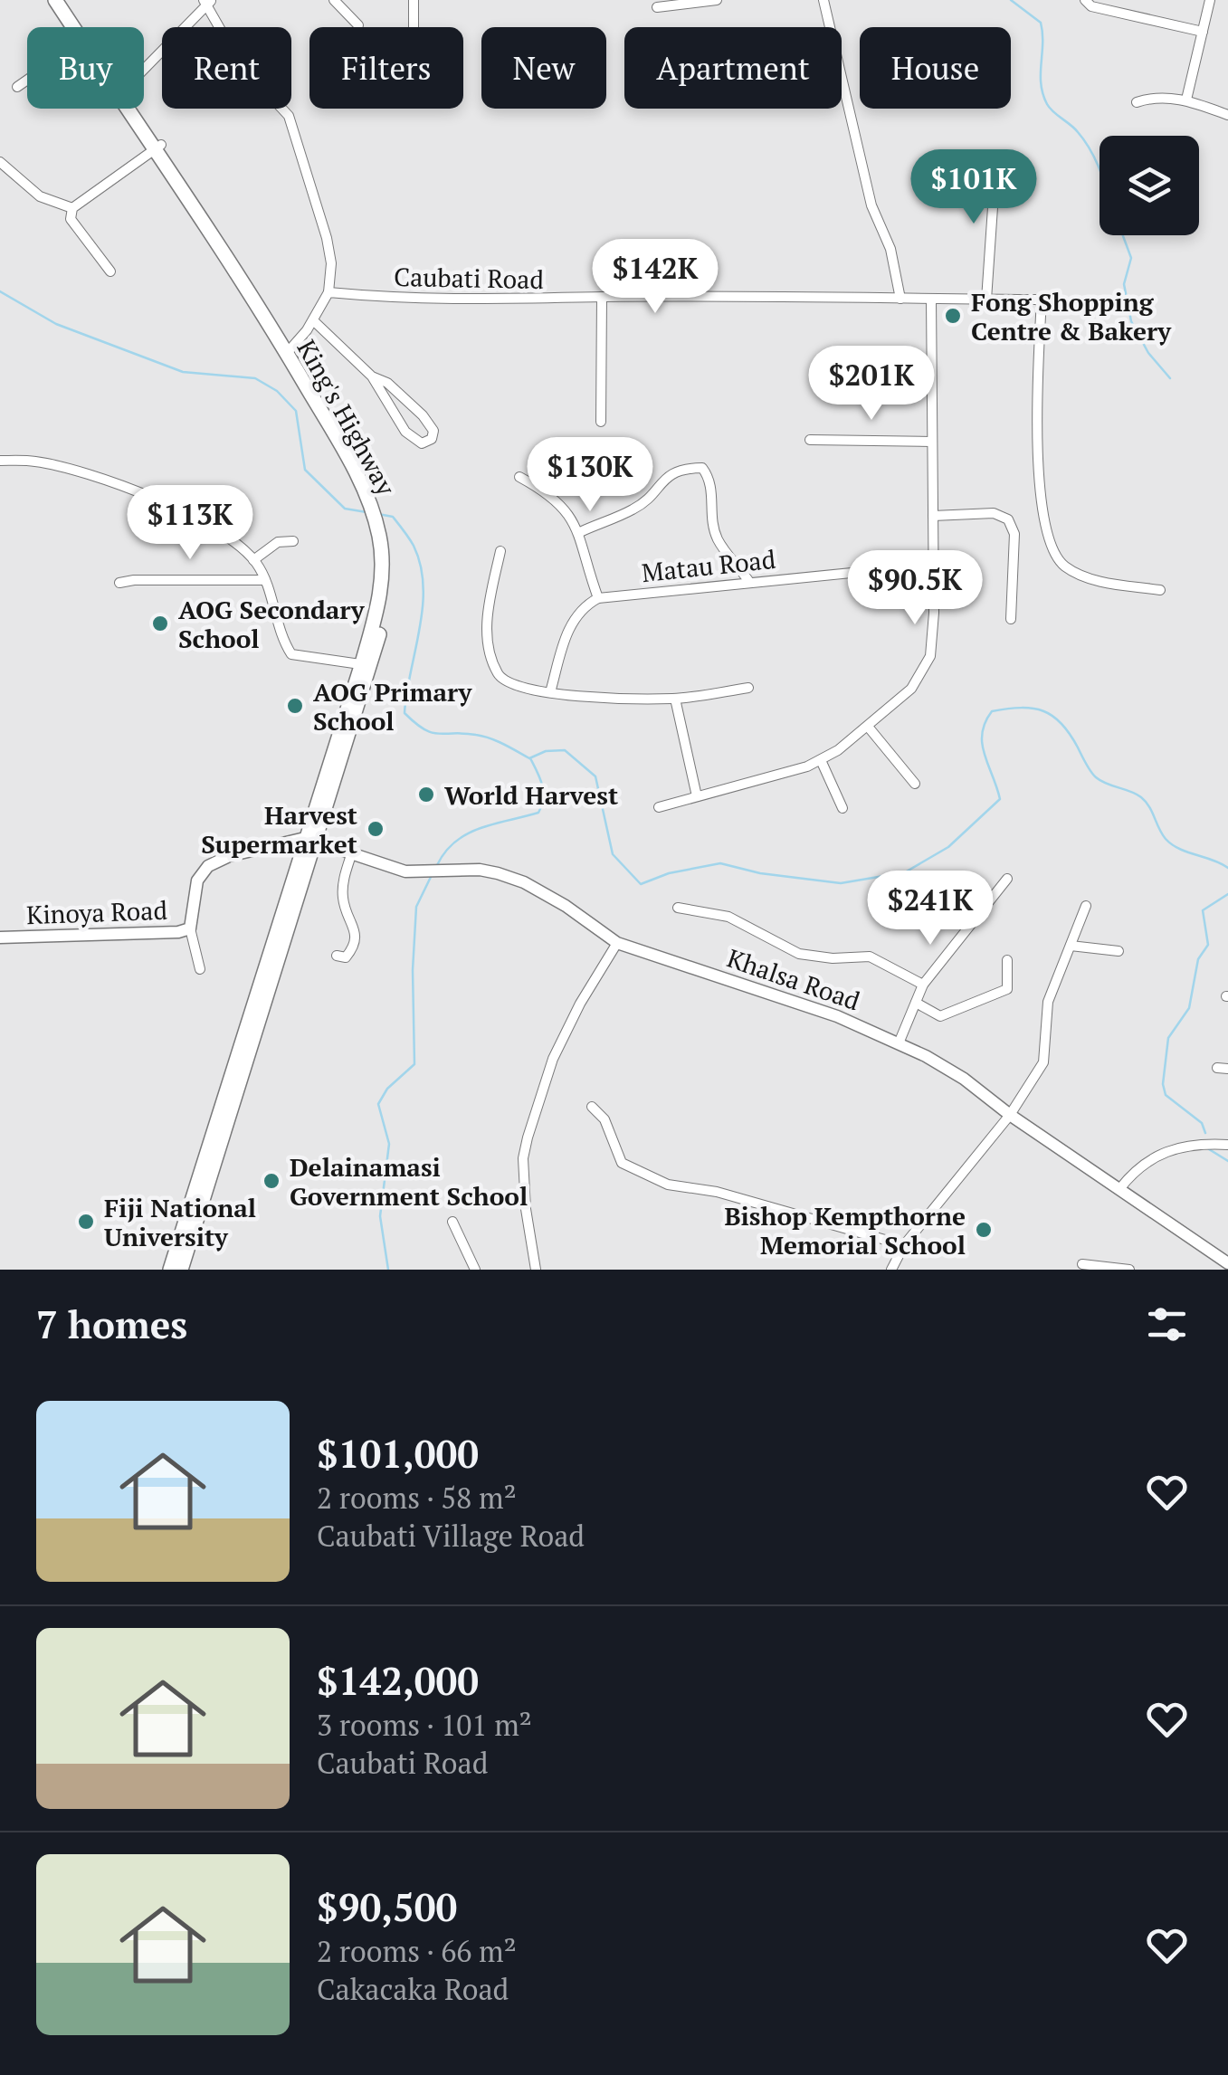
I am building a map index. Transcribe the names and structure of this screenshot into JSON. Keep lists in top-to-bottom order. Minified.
{"streets":{"highway":["King's Highway"],"main road":["Kinoya Road","Khalsa Road"],"street":["Caubati Road","Matau Road"]},"crossings":[["King's Highway","Kinoya Road"],["King's Highway","Khalsa Road"],["Kinoya Road","Khalsa Road"]],"places":["Fong Shopping Centre & Bakery","AOG Secondary School","AOG Primary School","World Harvest","Harvest Supermarket","Delainamasi Government School","Fiji National University","Bishop Kempthorne Memorial School"],"page":{"chip":["Buy","Rent","Filters","New","Apartment","House"],"price":["$101K","$142K","$201K","$130K","$113K","$90.5K","$241K"],"heading":"7 homes","list":[{"name":"$101,000","note":"2 rooms · 58 m² · Caubati Village Road"},{"name":"$142,000","note":"3 rooms · 101 m² · Caubati Road"},{"name":"$90,500","note":"2 rooms · 66 m² · Cakacaka Road"}]}}
